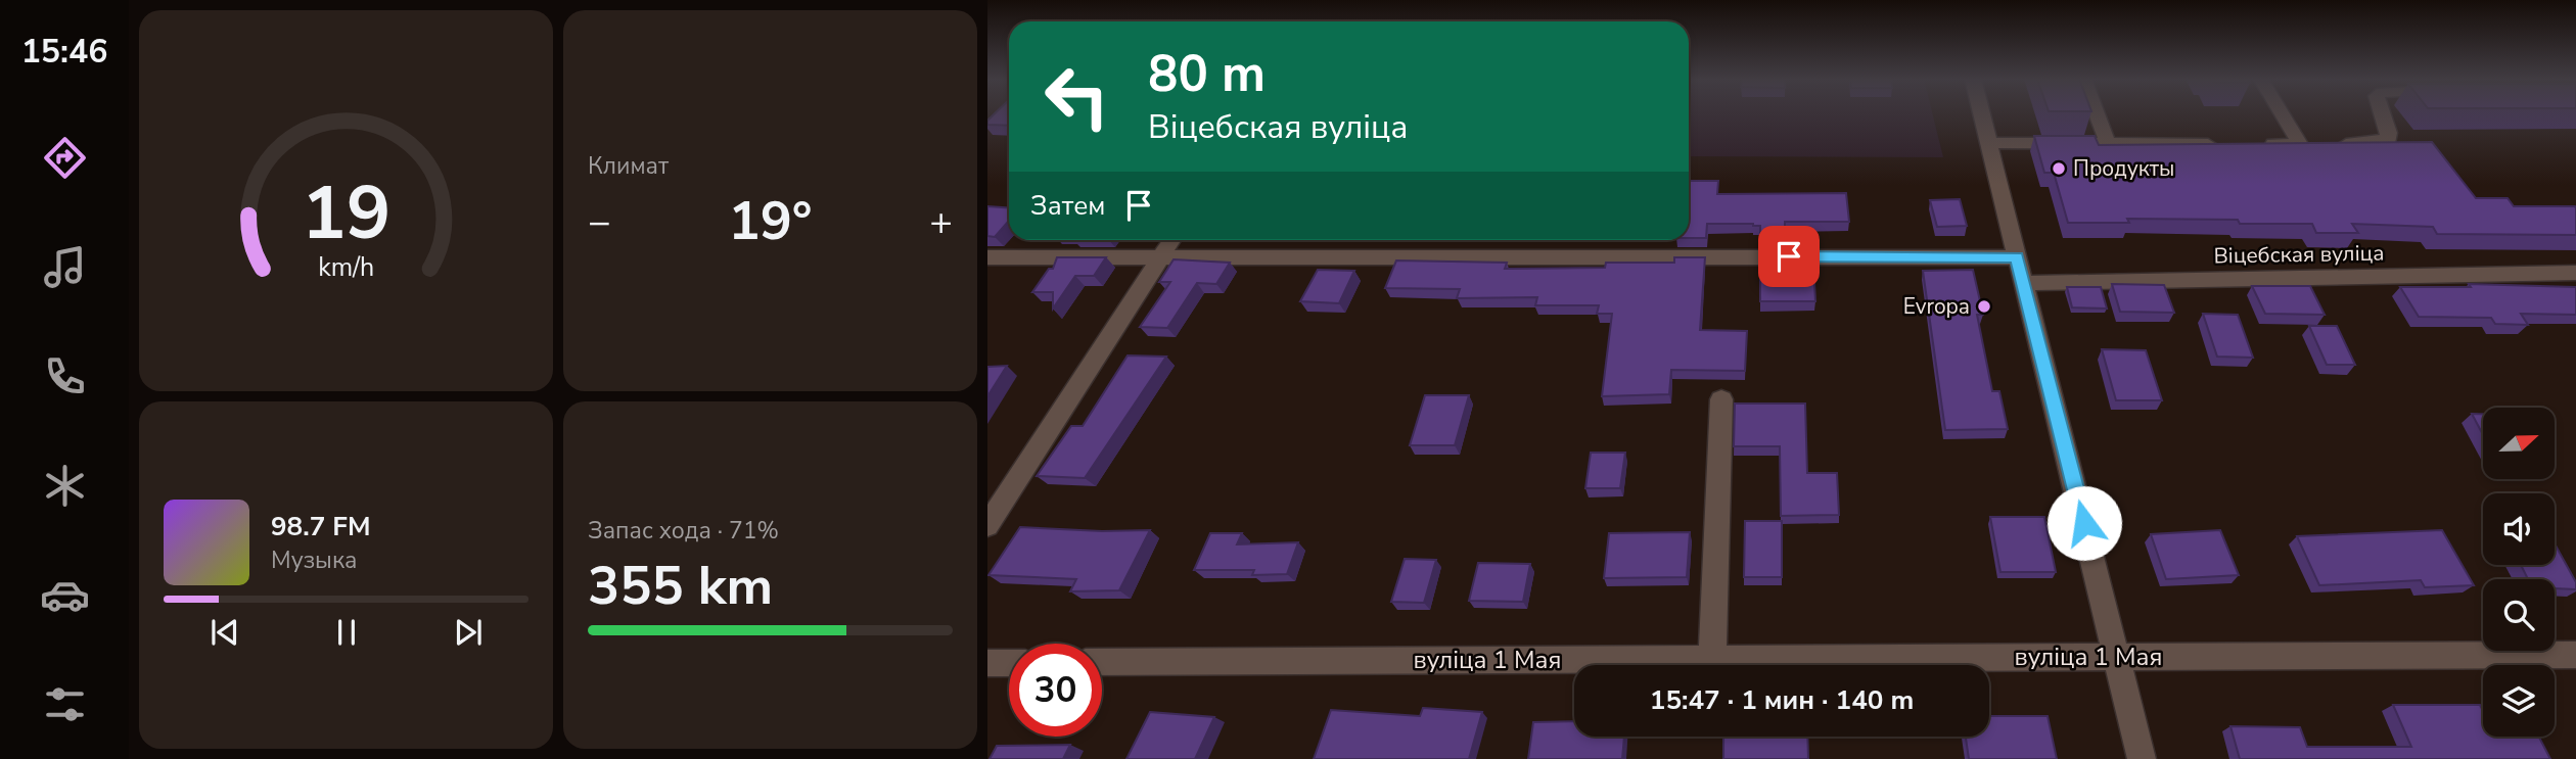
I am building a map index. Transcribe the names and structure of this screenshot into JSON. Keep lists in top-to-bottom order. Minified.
{"streets":{"street":["Віцебская вуліца","вуліца 1 Мая"]},"places":["Продукты","Evropa"],"north":"right","page":{"tabs":"15:46","tile":["Климат",["Запас хода · 71%","355 km"]],"turn":["80 m","Віцебская вуліца"],"then":"Затем","heat":["−","19°","+"],"song":["98.7 FM","Музыка"],"limit":"30","trip":"15:47 · 1 мин · 140 m","gauge":["19","km/h"]}}
